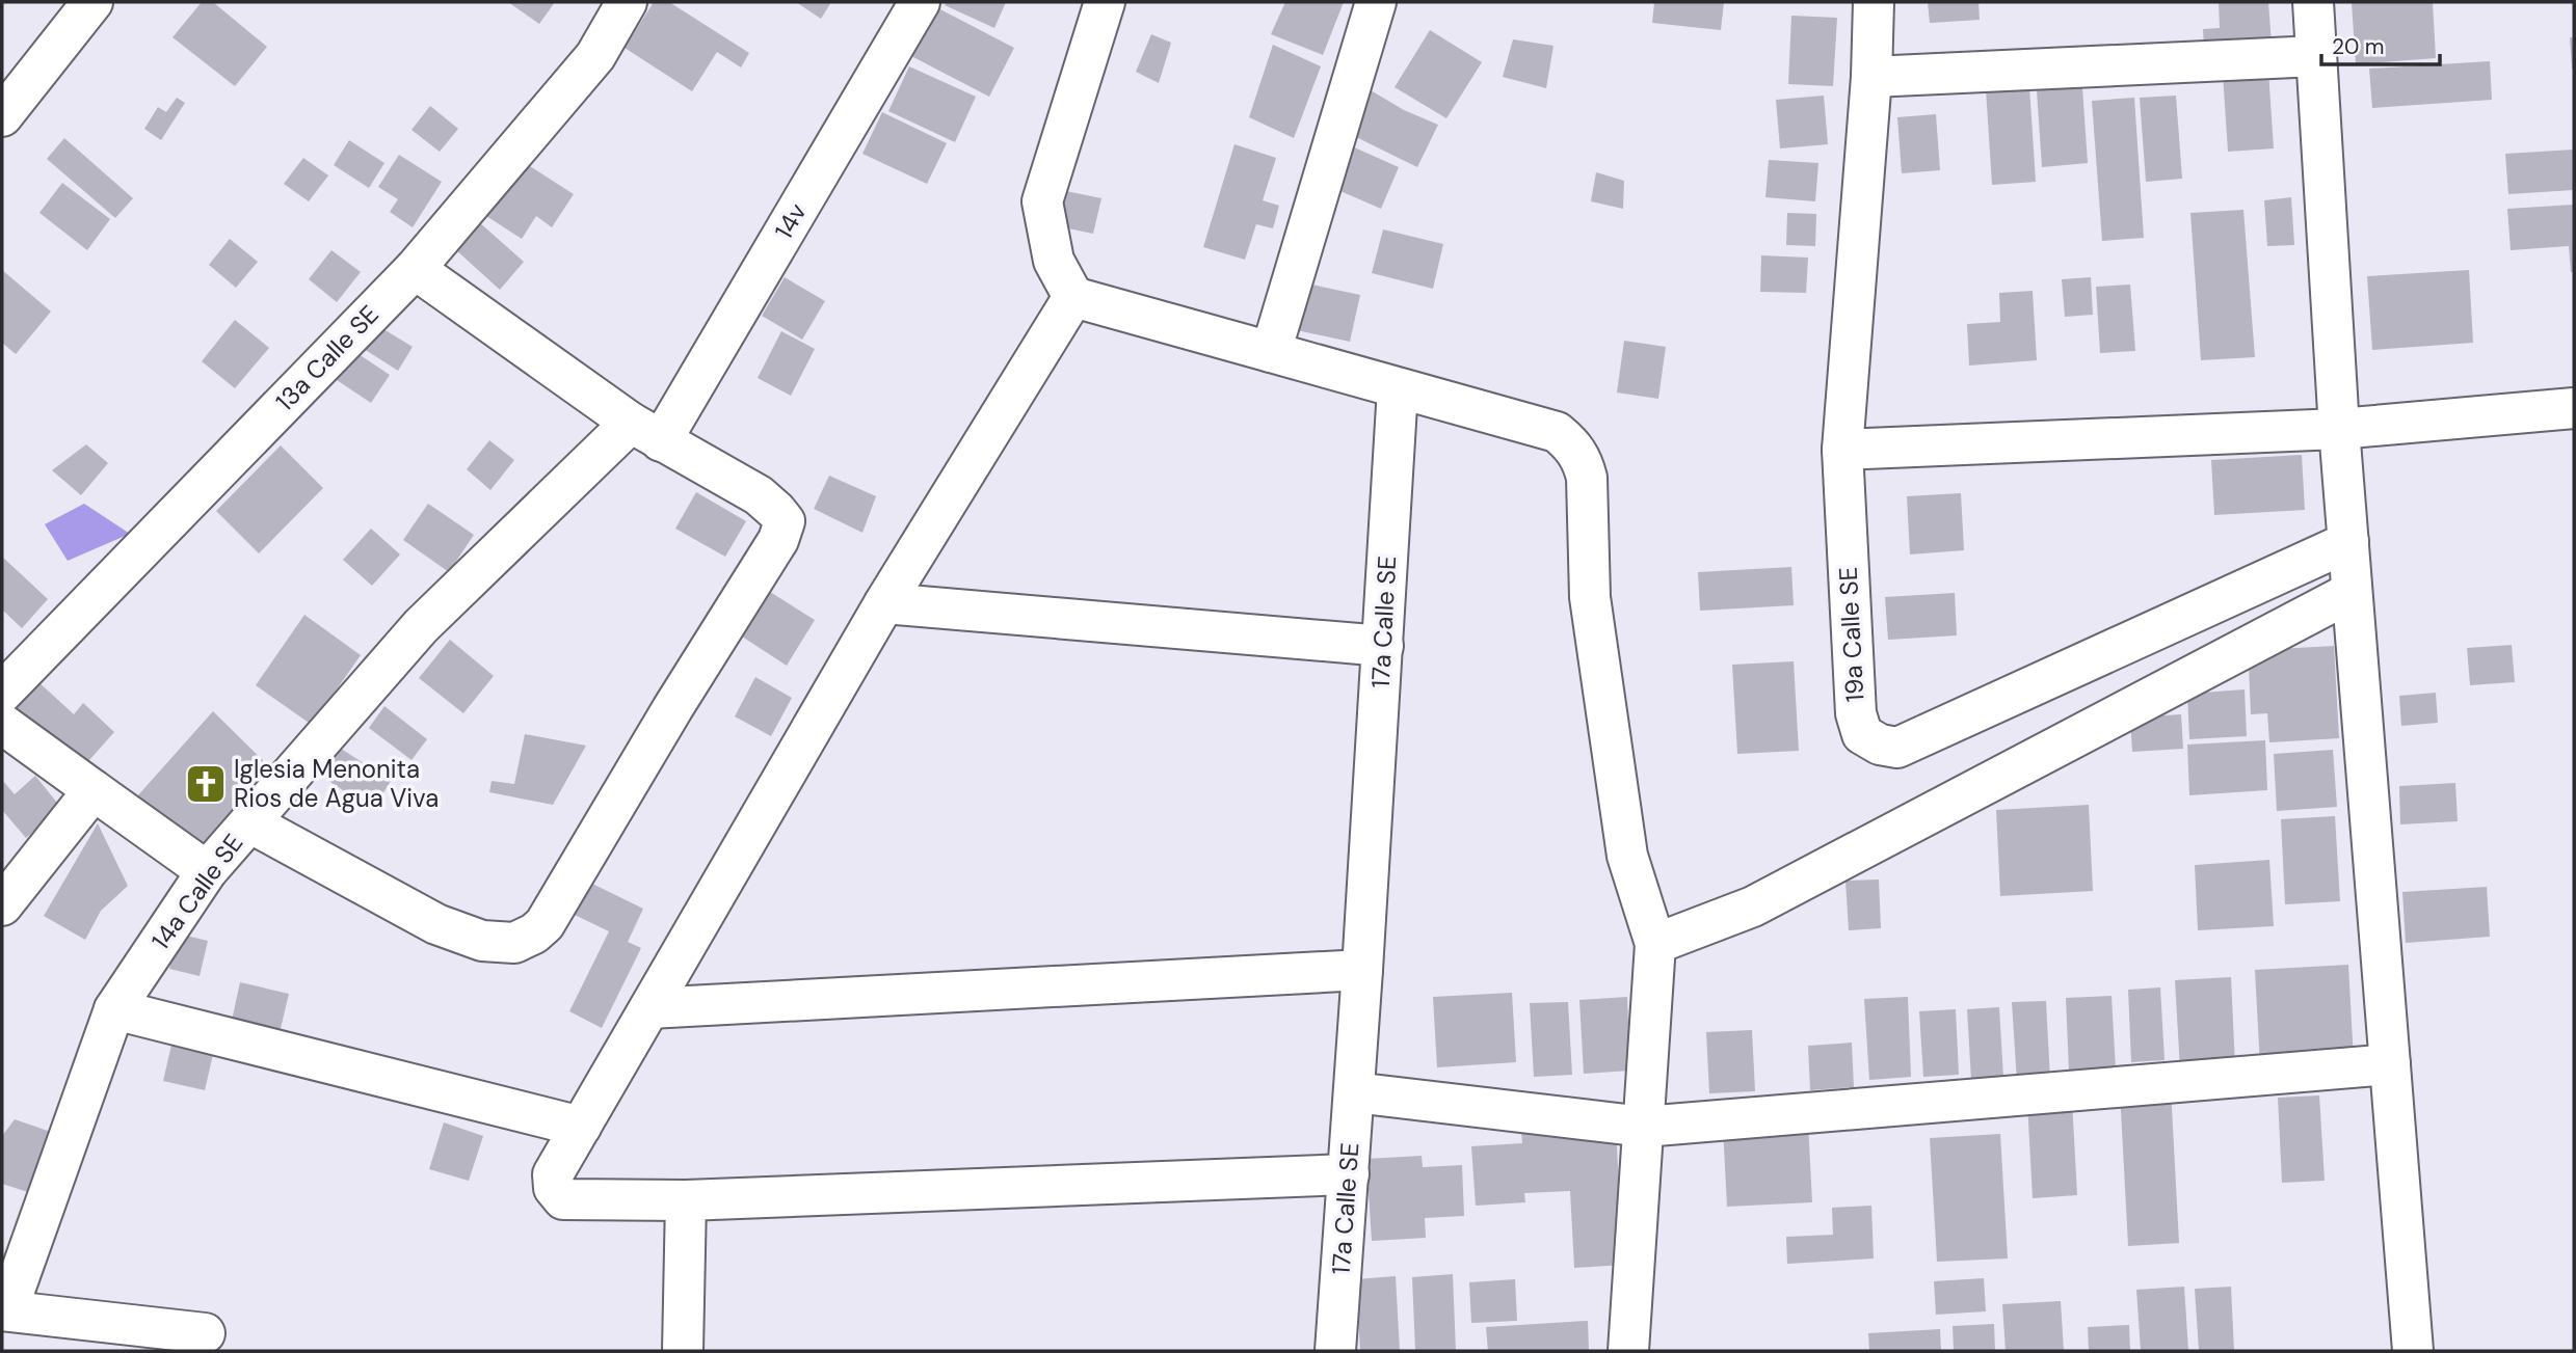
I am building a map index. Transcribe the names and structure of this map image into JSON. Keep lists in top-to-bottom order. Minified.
{"streets":{"street":["14v","13a Calle SE","17a Calle SE","19a Calle SE","14a Calle SE"]},"crossings":[["14v","14a Calle SE"]],"places":{"church":["Iglesia Menonita Rios de Agua Viva"]},"scale_bar":"20 m"}
